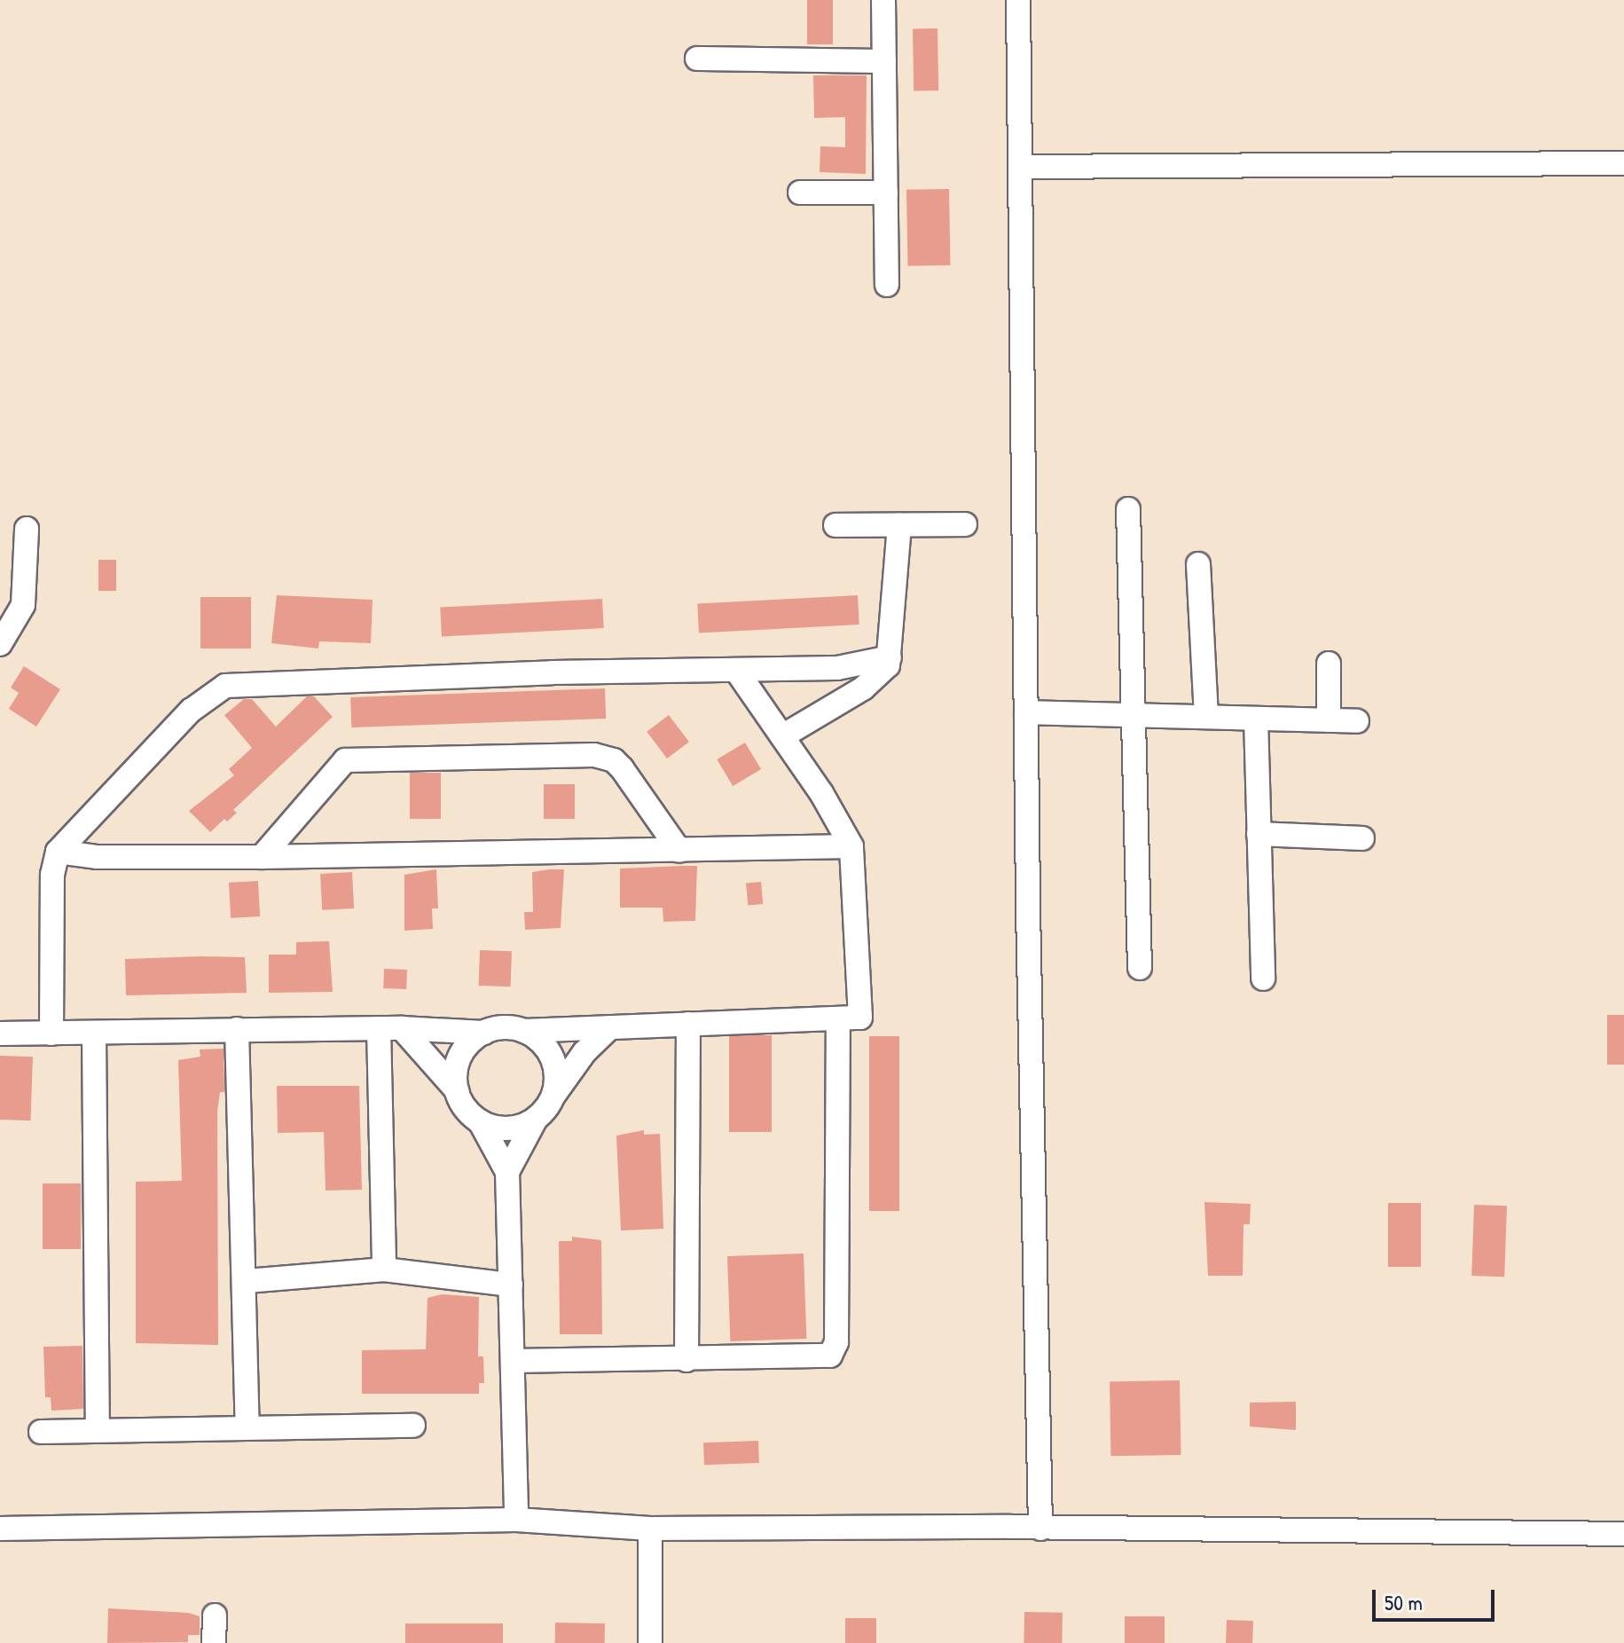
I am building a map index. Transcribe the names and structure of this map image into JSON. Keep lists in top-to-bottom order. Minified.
{"scale_bar":"50 m"}
